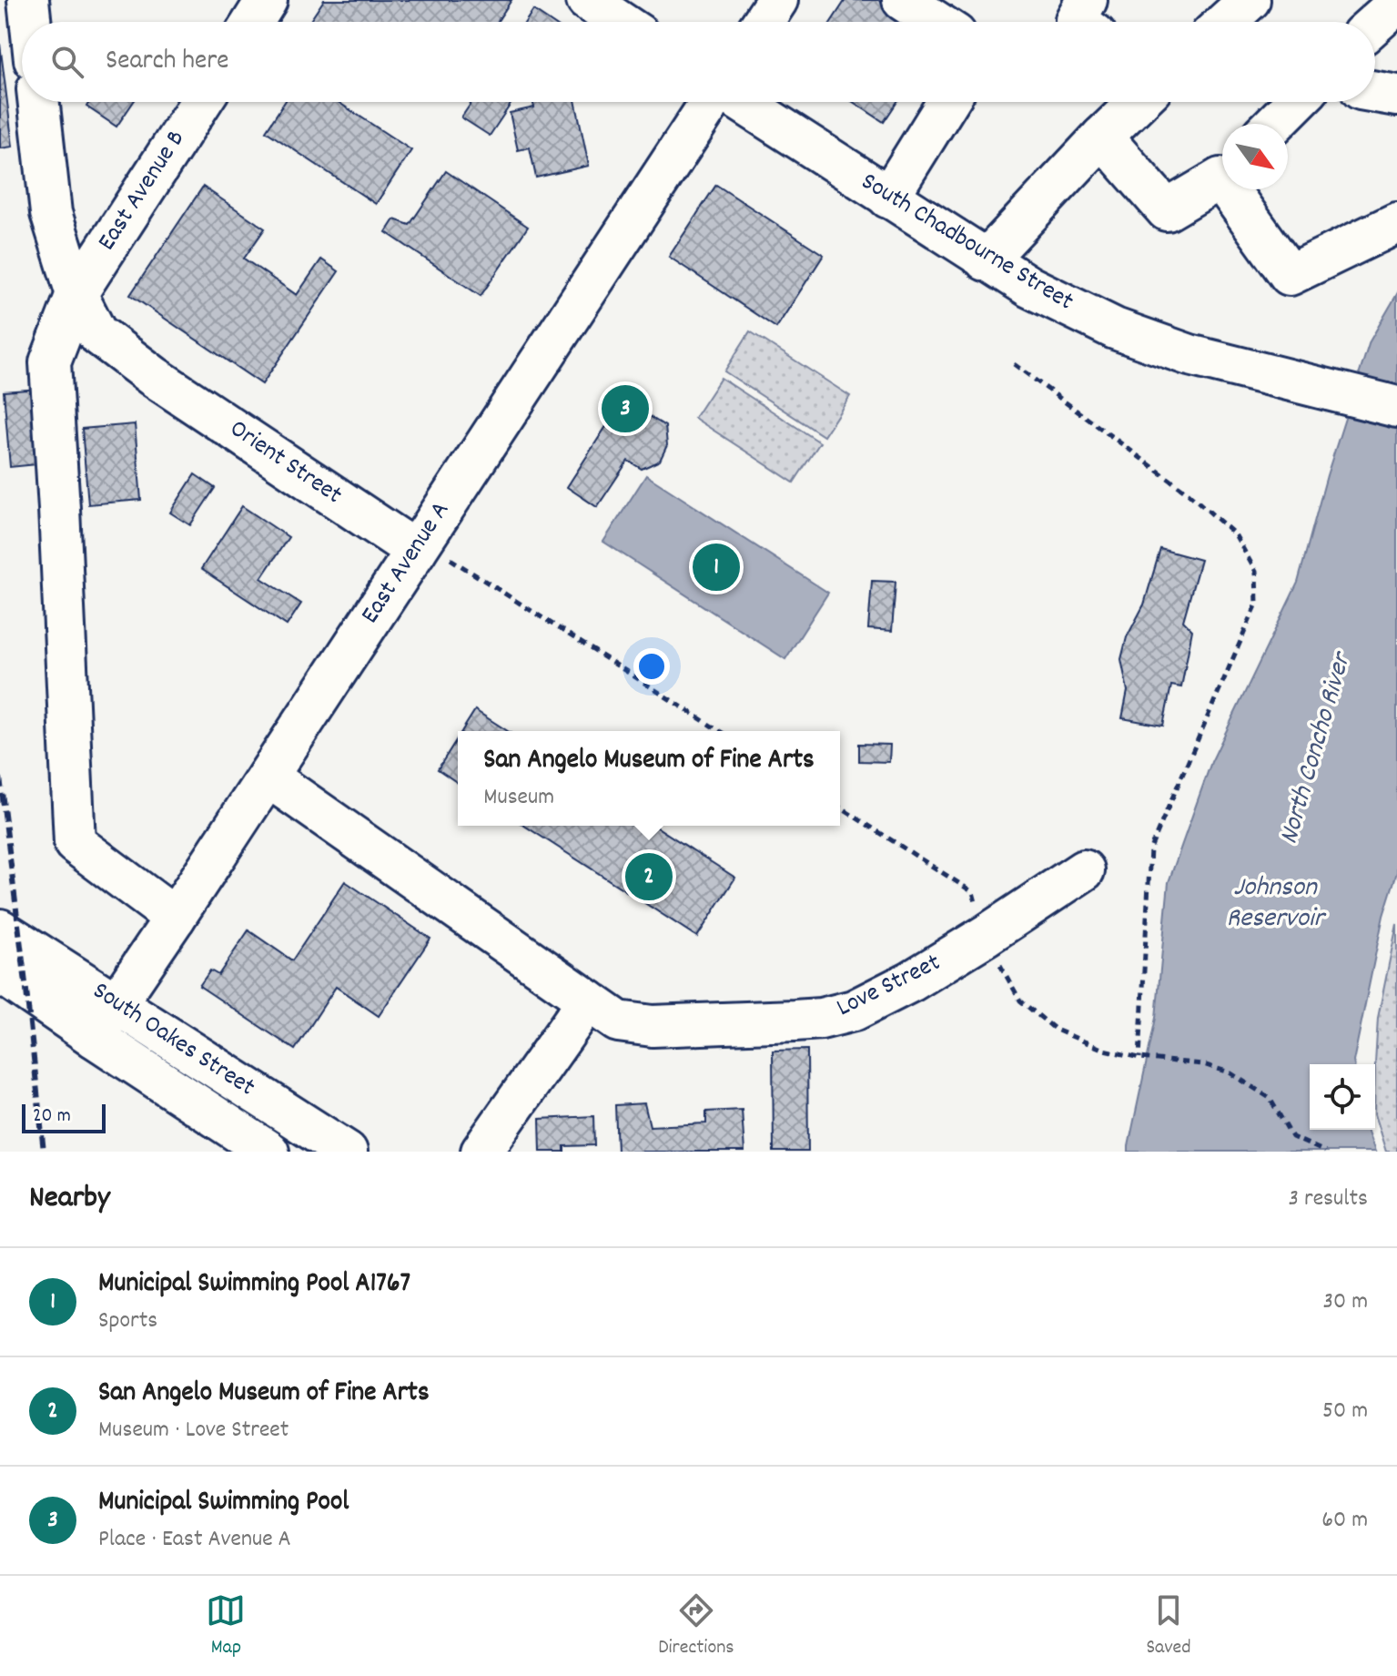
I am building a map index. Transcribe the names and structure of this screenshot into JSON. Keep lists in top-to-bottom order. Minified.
{"streets":{"street":["East Avenue B","South Chadbourne Street","Orient Street","East Avenue A","Love Street","South Oakes Street"]},"crossings":[["East Avenue B","Orient Street"],["East Avenue B","East Avenue A"],["Orient Street","East Avenue A"],["East Avenue A","Love Street"],["East Avenue A","South Oakes Street"]],"water":["North Concho River","Johnson Reservoir"],"scale_bar":"20 m","north":"bottom right","page":{"search":"Search here","pins":["3","1","2"],"popup":["San Angelo Museum of Fine Arts","Museum"],"scale":"20 m","heading":["Nearby","3 results"],"list":[{"mark":"1","name":"Municipal Swimming Pool A1767","note":"Sports","value":"30 m"},{"mark":"2","name":"San Angelo Museum of Fine Arts","note":"Museum · Love Street","value":"50 m"},{"mark":"3","name":"Municipal Swimming Pool","note":"Place · East Avenue A","value":"60 m"}],"nav":["Map","Directions","Saved"]}}
